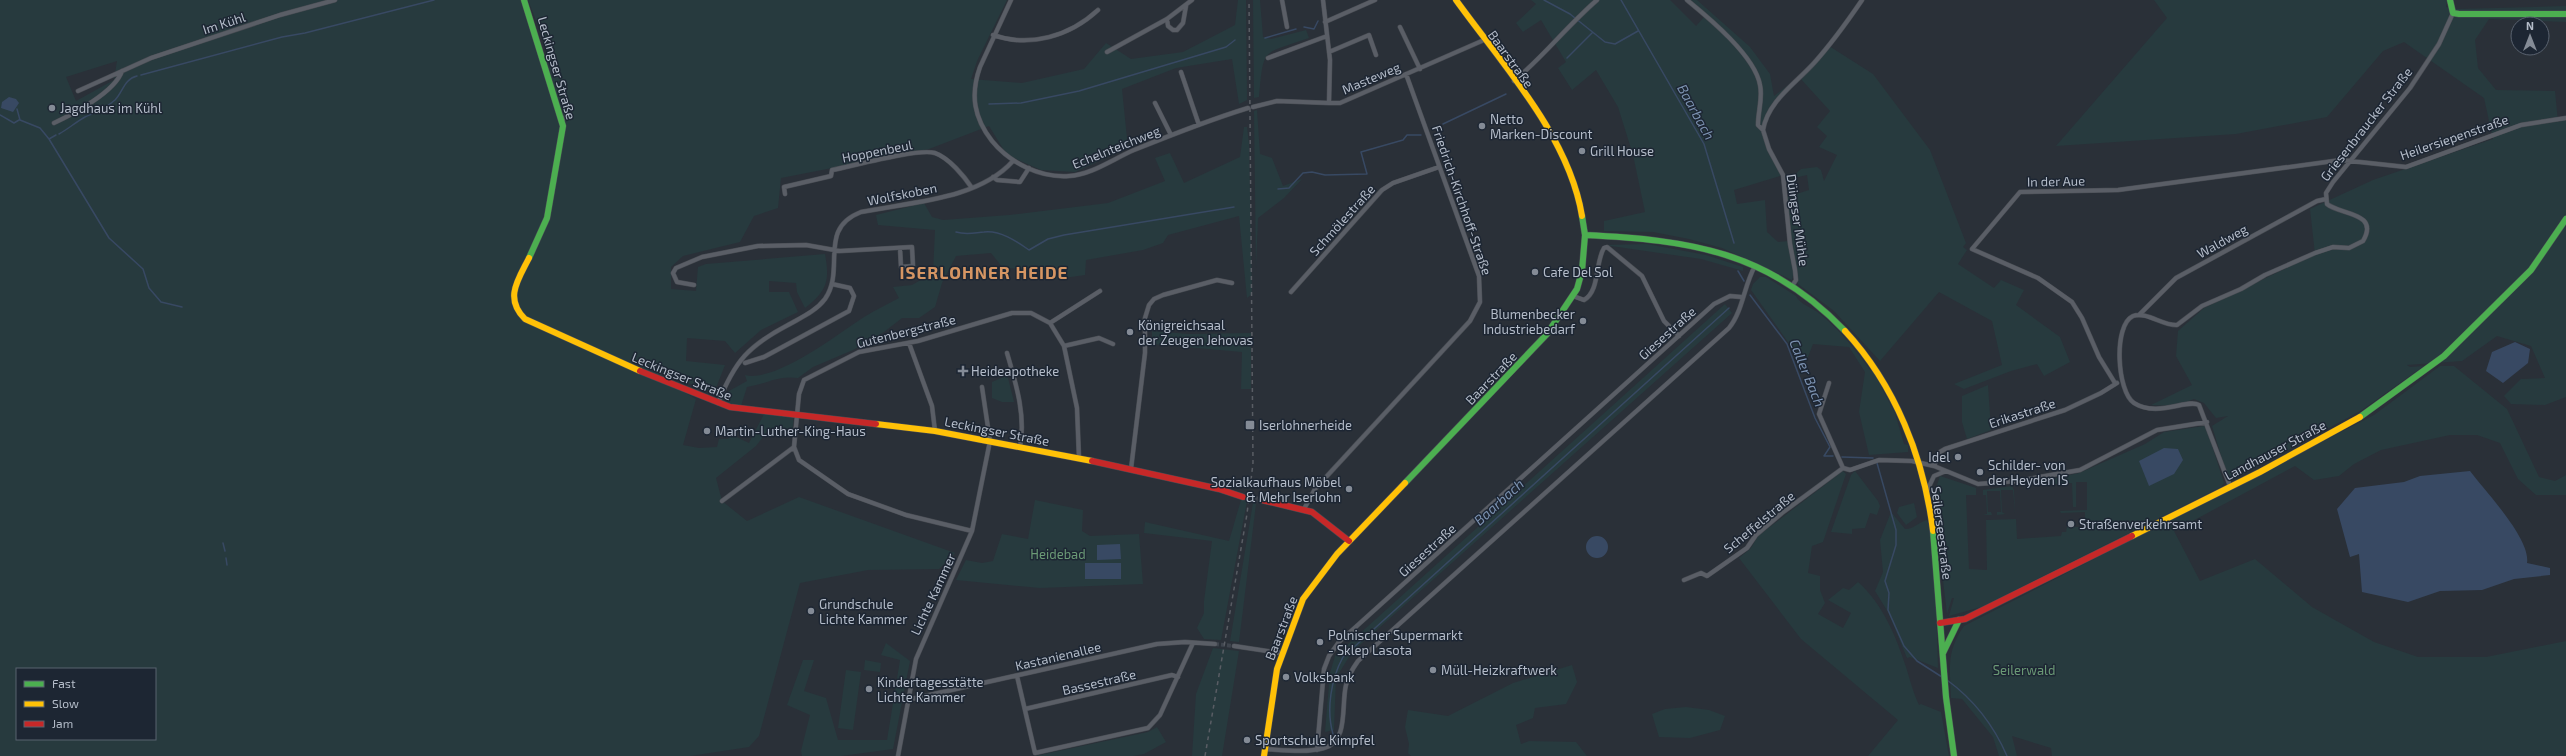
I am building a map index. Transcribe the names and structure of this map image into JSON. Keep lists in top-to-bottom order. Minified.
{"streets":{"main road":["Baarstraße","Leckingser Straße","Landhauser Straße","Seilerseestraße"],"street":["Im Kühl","Masteweg","Griesenbraucker Straße","Heilersiepenstraße","Echelnteichweg","Hoppenbeul","In der Aue","Wolfskoben","Friedrich-Kirchhoff-Straße","Schmölestraße","Düingser Mühle","Waldweg","Gutenbergstraße","Giesestraße","Erikastraße","Scheffelstraße","Lichte Kammer","Kastanienallee","Bassestraße"]},"crossings":[["Baarstraße","Masteweg"],["Baarstraße","Seilerseestraße"],["Leckingser Straße","Wolfskoben"],["Leckingser Straße","Gutenbergstraße"],["Leckingser Straße","Lichte Kammer"],["Masteweg","Friedrich-Kirchhoff-Straße"],["Griesenbraucker Straße","Heilersiepenstraße"],["Griesenbraucker Straße","In der Aue"],["Griesenbraucker Straße","Waldweg"],["Heilersiepenstraße","In der Aue"],["Echelnteichweg","Wolfskoben"],["Hoppenbeul","Wolfskoben"],["In der Aue","Erikastraße"],["Friedrich-Kirchhoff-Straße","Schmölestraße"],["Düingser Mühle","Seilerseestraße"],["Landhauser Straße","Seilerseestraße"],["Scheffelstraße","Seilerseestraße"],["Lichte Kammer","Kastanienallee"]],"districts":["ISERLOHNER HEIDE"],"water":["Baarbach","Caller Bach"],"parks":["Heidebad","Seilerwald"],"places":{"other":["Jagdhaus im Kühl","Netto Marken-Discount","Grill House","Cafe Del Sol","Blumenbecker Industriebedarf","Königreichsaal der Zeugen Jehovas","Martin-Luther-King-Haus","Idel","Schilder- von der Heyden IS","Sozialkaufhaus Möbel & Mehr Iserlohn","Straßenverkehrsamt","Grundschule Lichte Kammer","Polnischer Supermarkt - Sklep Lasota","Müll-Heizkraftwerk","Volksbank","Kindertagesstätte Lichte Kammer","Sportschule Kimpfel"],"health":["Heideapotheke"],"transit":["Iserlohnerheide"]},"legend":["Fast","Slow","Jam"],"north":"top"}
